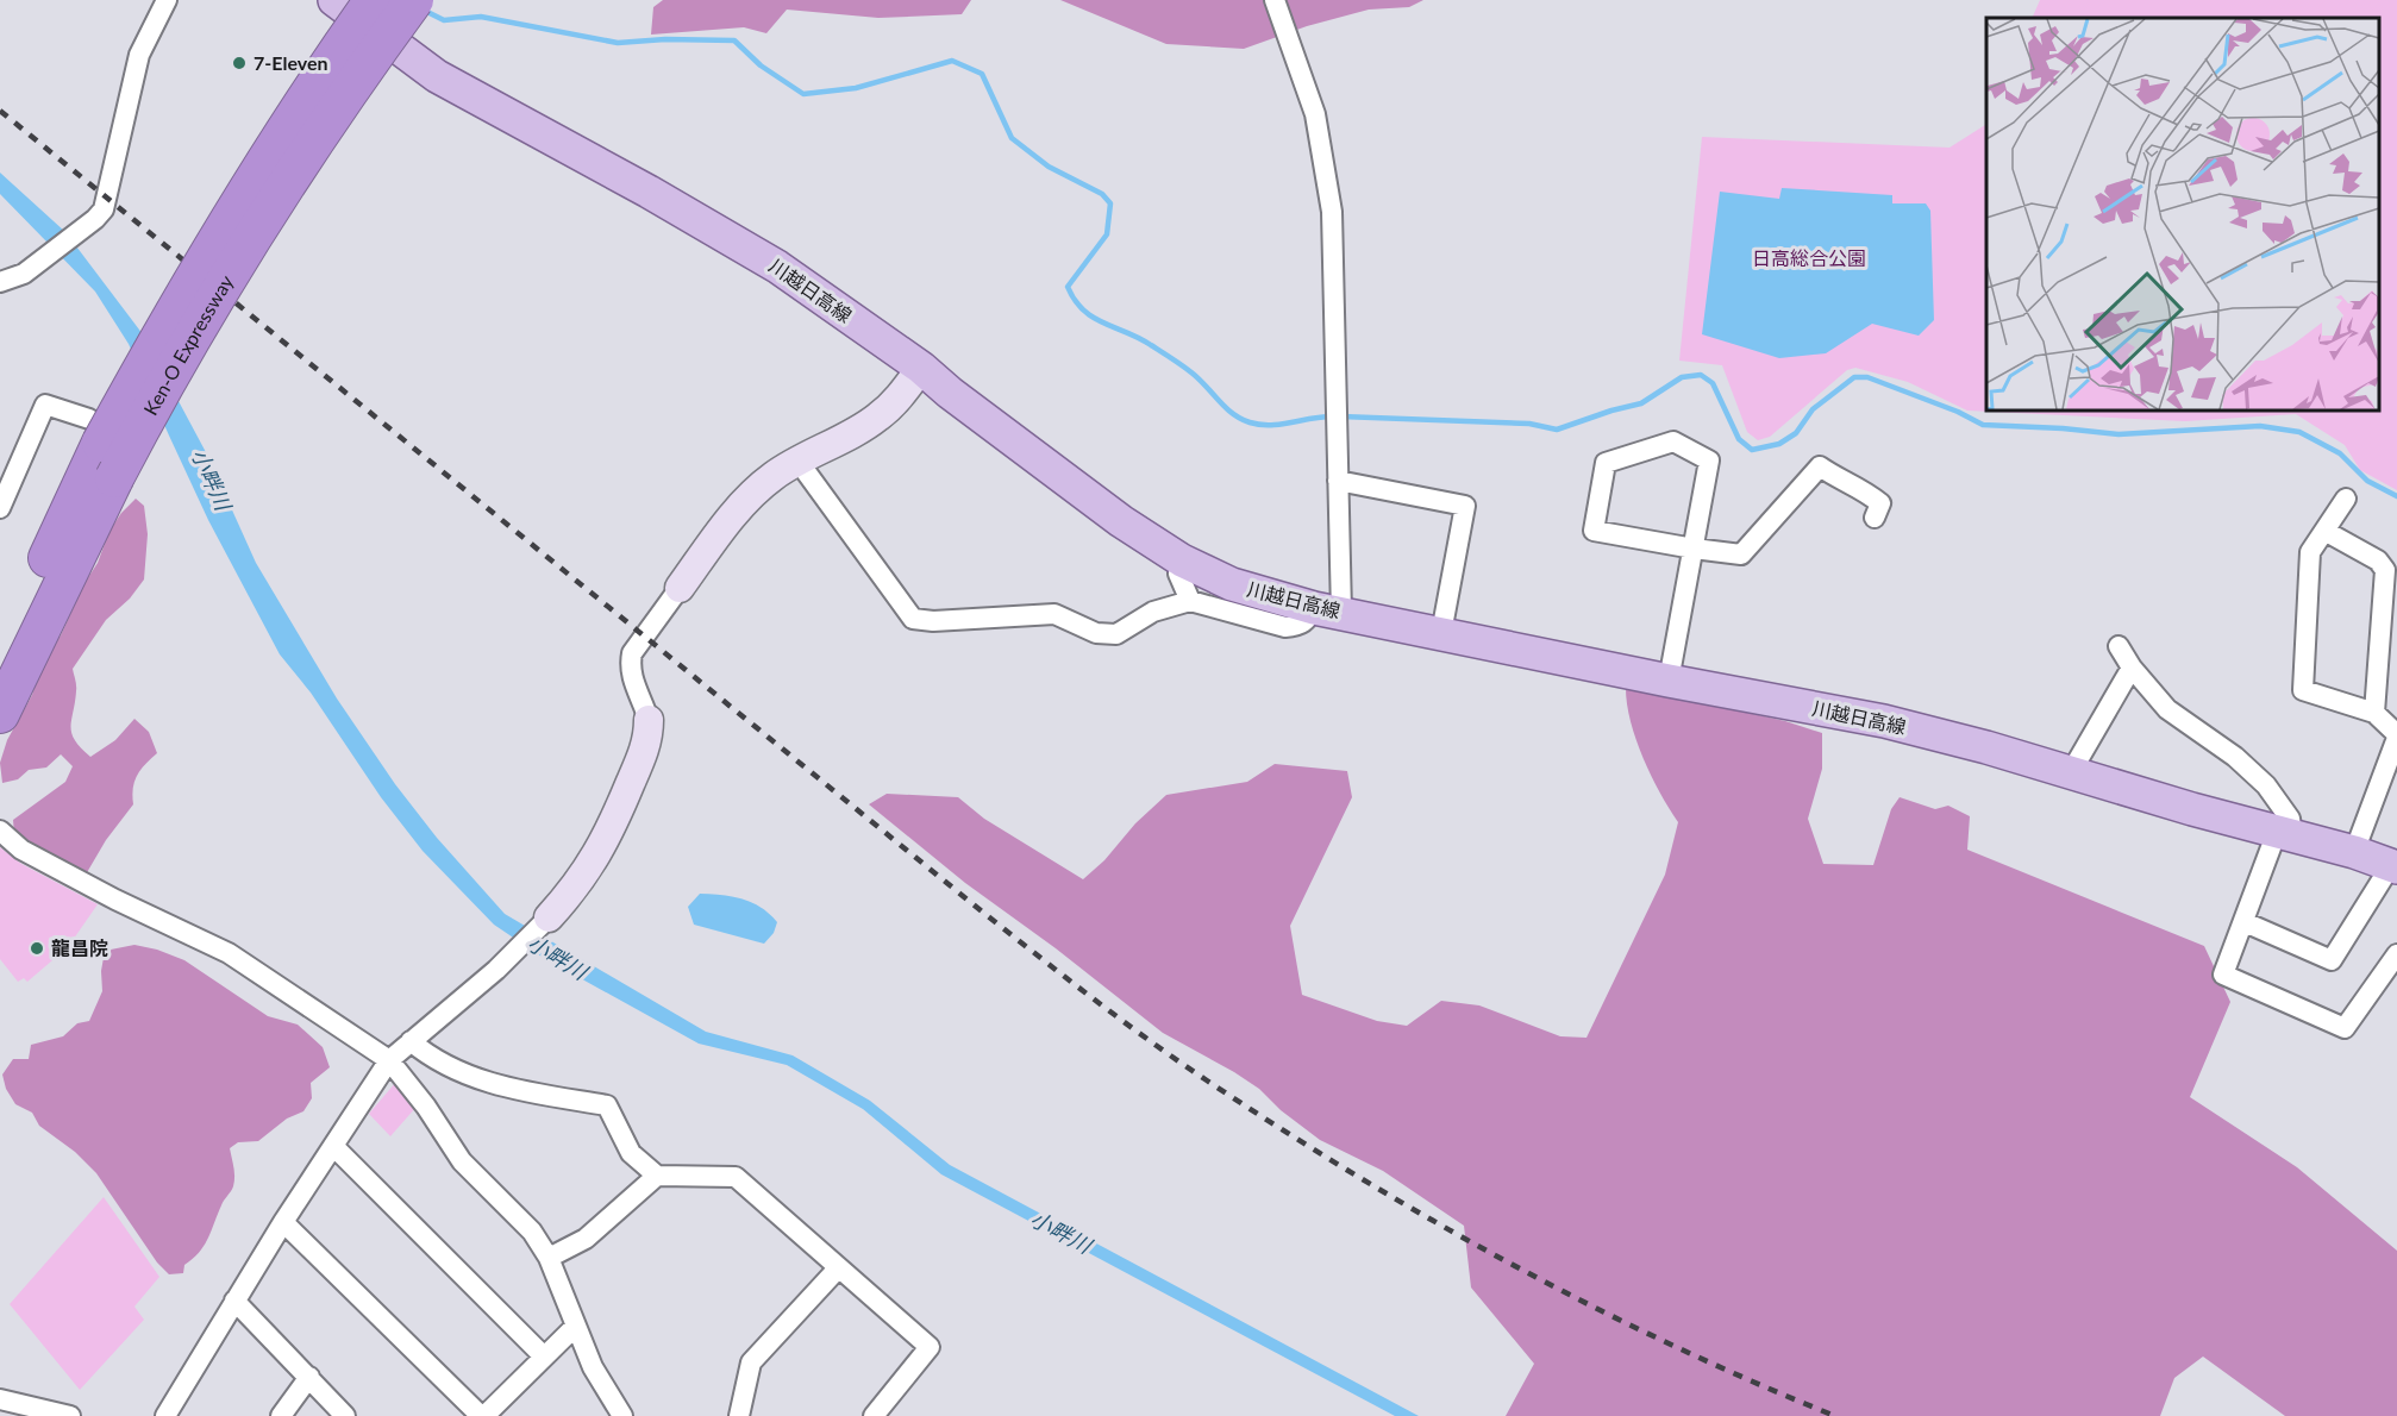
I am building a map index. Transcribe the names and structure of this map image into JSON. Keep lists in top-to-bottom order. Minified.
{"streets":{"highway":["Ken-O Expressway"],"main road":["川越日高線"]},"crossings":[["川越日高線","Ken-O Expressway"]],"water":["小畔川"],"parks":["日高総合公園"],"places":["7-Eleven","龍昌院"]}
